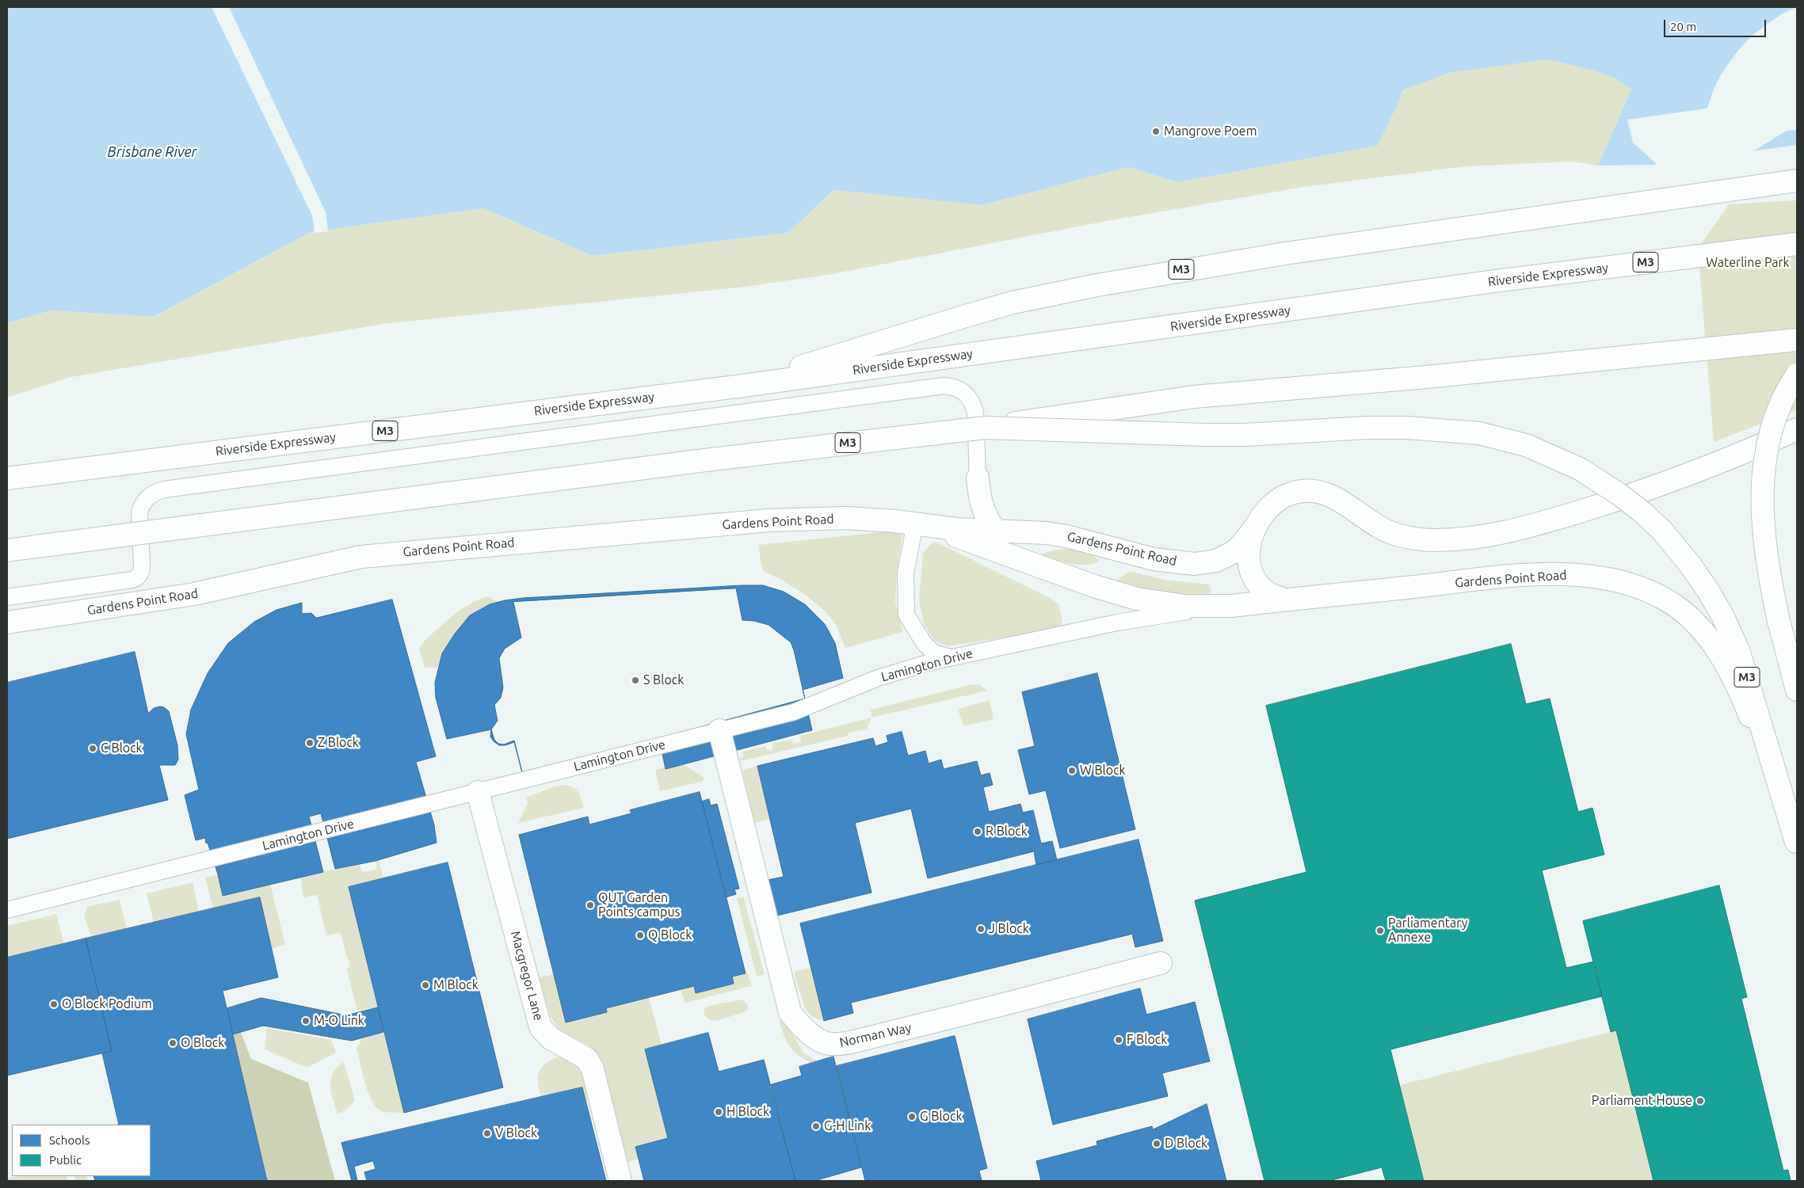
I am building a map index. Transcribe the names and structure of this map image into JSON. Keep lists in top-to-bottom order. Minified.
{"streets":{"main road":["M3","Riverside Expressway","Gardens Point Road","Macgregor Lane","Norman Way"],"lane":["Lamington Drive"]},"crossings":[["M3","Riverside Expressway"],["M3","Gardens Point Road"],["Gardens Point Road","Lamington Drive"],["Lamington Drive","Macgregor Lane"],["Lamington Drive","Norman Way"]],"water":["Brisbane River"],"parks":["Waterline Park"],"places":["Mangrove Poem","S Block","Z Block","C Block","W Block","R Block","QUT Garden Points campus","J Block","Parliamentary Annexe","Q Block","M Block","O Block Podium","M-O Link","F Block","O Block","Parliament House","H Block","G Block","G-H Link","V Block","D Block"],"legend":["Schools","Public"],"scale_bar":"20 m"}
